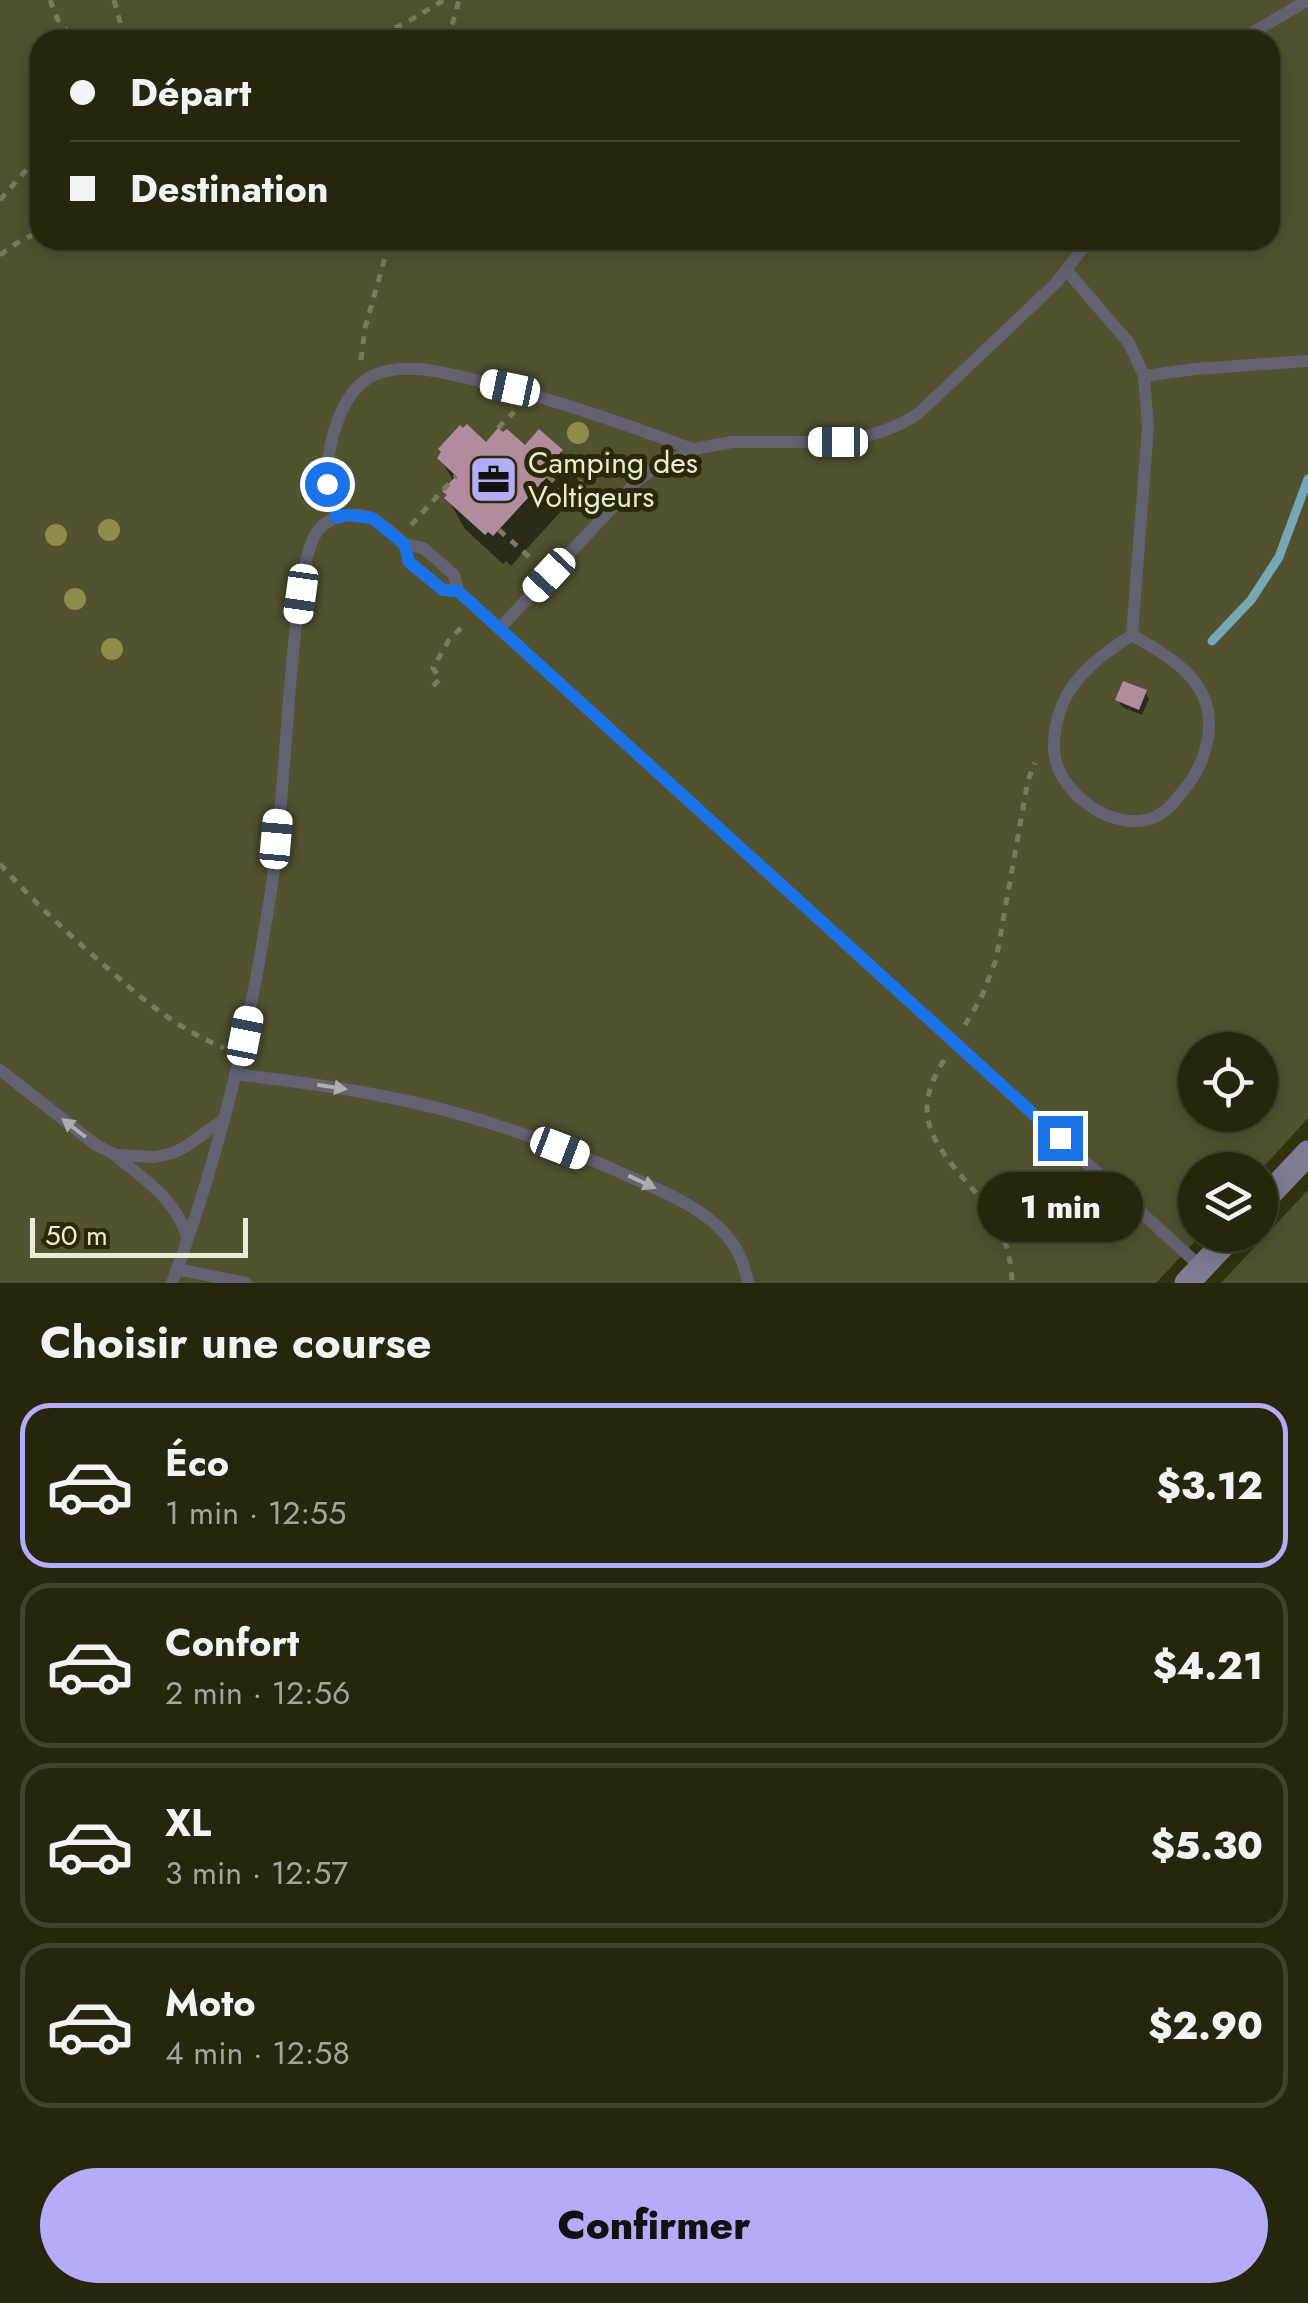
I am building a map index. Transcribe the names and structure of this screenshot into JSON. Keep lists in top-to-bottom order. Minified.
{"places":{"office":["Camping des Voltigeurs"]},"scale_bar":"50 m","page":{"banner":["Départ","Destination"],"bubble":"1 min","scale":"50 m","heading":"Choisir une course","list":[{"name":"Éco","note":"1 min · 12:55","value":"$3.12"},{"name":"Confort","note":"2 min · 12:56","value":"$4.21"},{"name":"XL","note":"3 min · 12:57","value":"$5.30"},{"name":"Moto","note":"4 min · 12:58","value":"$2.90"}],"buttons":"Confirmer"}}
